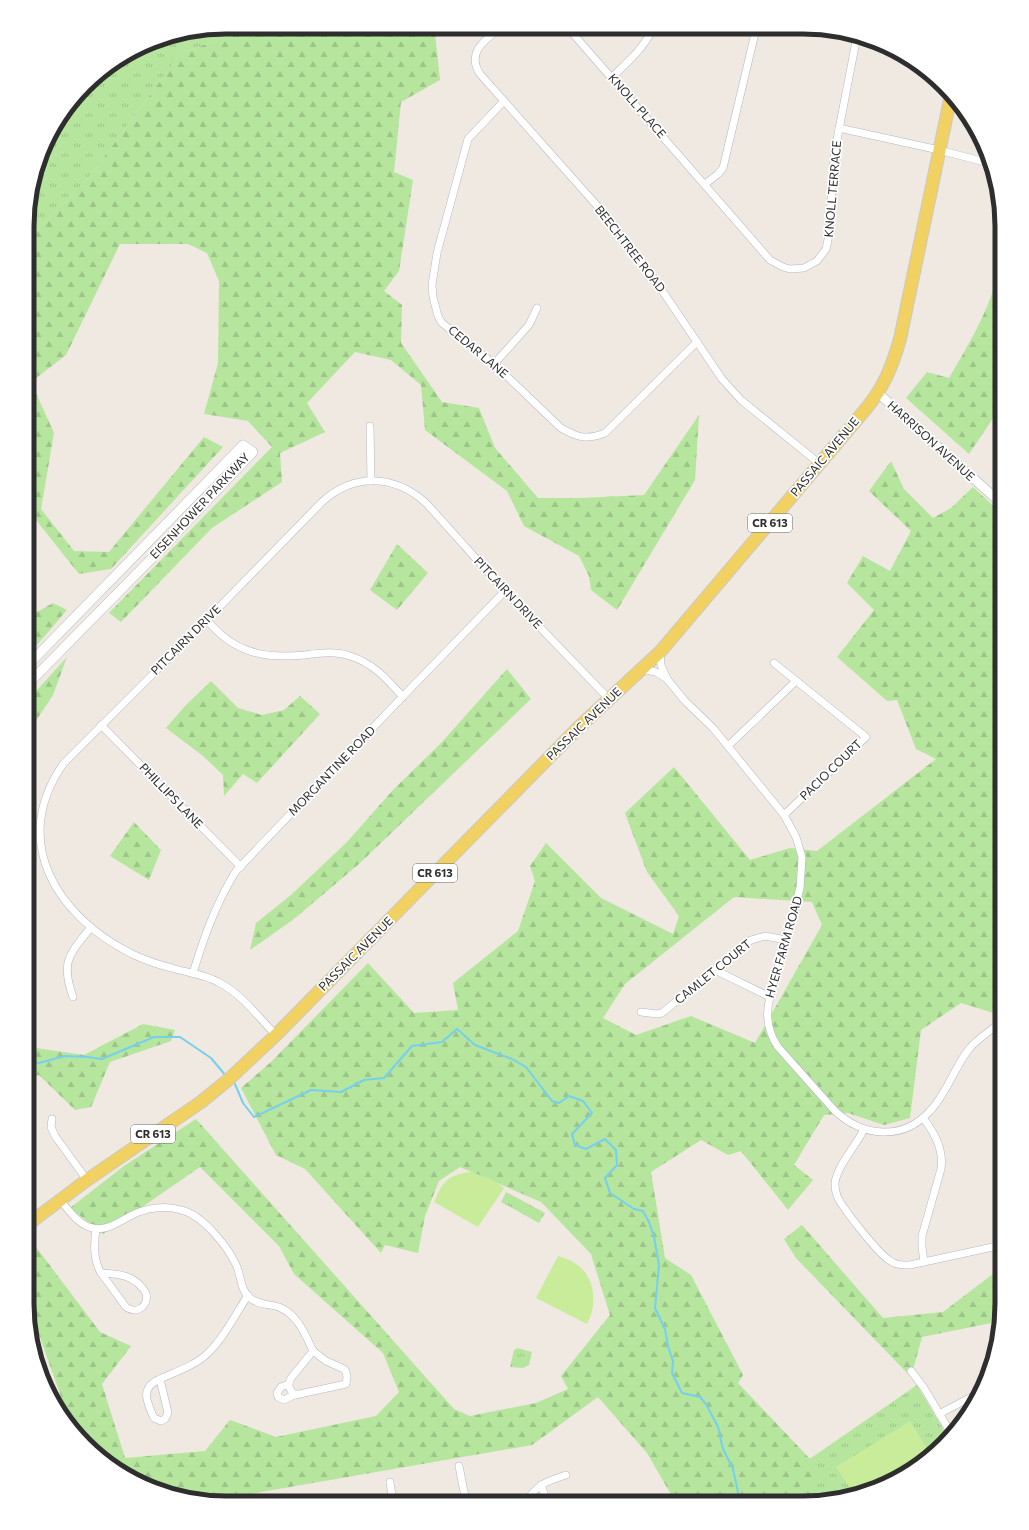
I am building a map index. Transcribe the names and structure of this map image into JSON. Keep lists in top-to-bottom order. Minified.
{"streets":{"main road":["PASSAIC AVENUE","CR 613"],"street":["KNOLL PLACE","KNOLL TERRACE","BEECHTREE ROAD","CEDAR LANE","HARRISON AVENUE","EISENHOWER PARKWAY","PITCAIRN DRIVE","PACIO COURT","MORGANTINE ROAD","PHILLIPS LANE","HYER FARM ROAD","CAMLET COURT"]},"crossings":[["KNOLL PLACE","KNOLL TERRACE"],["BEECHTREE ROAD","CEDAR LANE"],["BEECHTREE ROAD","PASSAIC AVENUE"],["HARRISON AVENUE","PASSAIC AVENUE"],["PASSAIC AVENUE","PITCAIRN DRIVE"],["PASSAIC AVENUE","HYER FARM ROAD"],["PITCAIRN DRIVE","MORGANTINE ROAD"],["PITCAIRN DRIVE","PHILLIPS LANE"],["PACIO COURT","HYER FARM ROAD"],["MORGANTINE ROAD","PHILLIPS LANE"],["HYER FARM ROAD","CAMLET COURT"]]}
